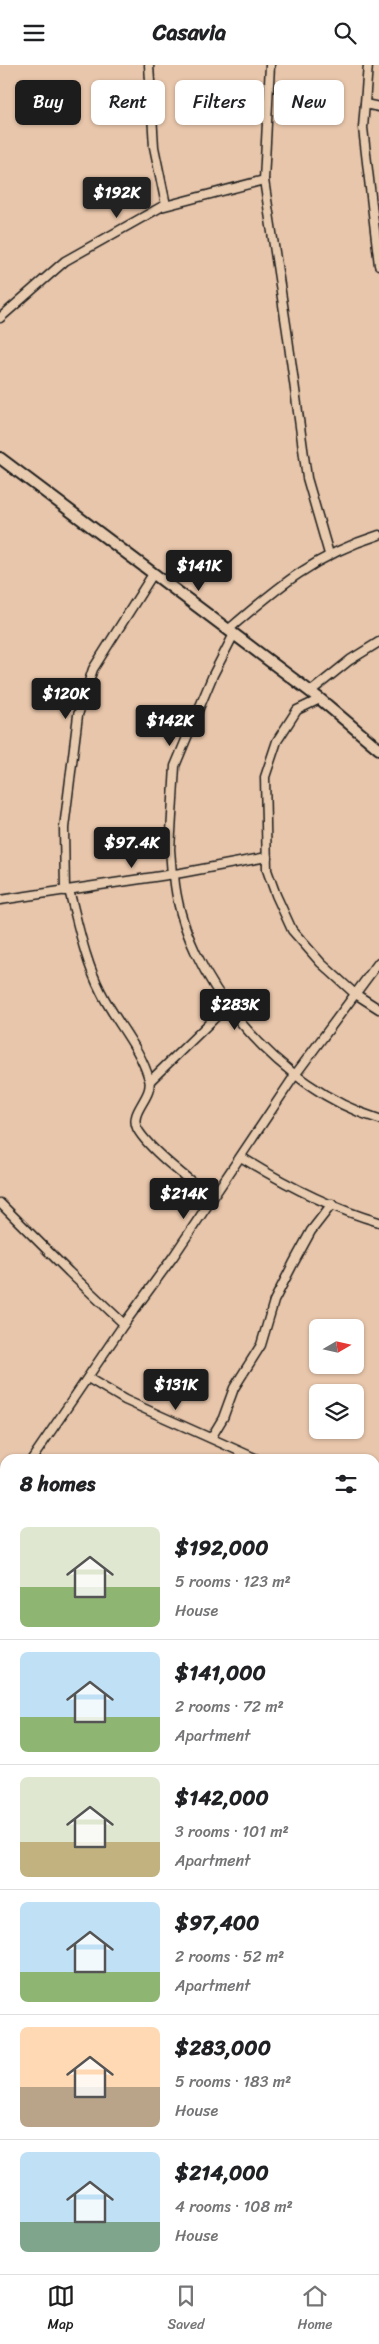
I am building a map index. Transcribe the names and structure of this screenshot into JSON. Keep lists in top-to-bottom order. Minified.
{"north":"right","page":{"header":"Casavia","chip":["Buy","Rent","Filters","New"],"price":["$192K","$141K","$120K","$142K","$97.4K","$283K","$214K","$131K"],"heading":"8 homes","list":[{"name":"$192,000","note":"5 rooms · 123 m² · House"},{"name":"$141,000","note":"2 rooms · 72 m² · Apartment"},{"name":"$142,000","note":"3 rooms · 101 m² · Apartment"},{"name":"$97,400","note":"2 rooms · 52 m² · Apartment"},{"name":"$283,000","note":"5 rooms · 183 m² · House"},{"name":"$214,000","note":"4 rooms · 108 m² · House"}],"tabs":["Map","Saved","Home"]}}
